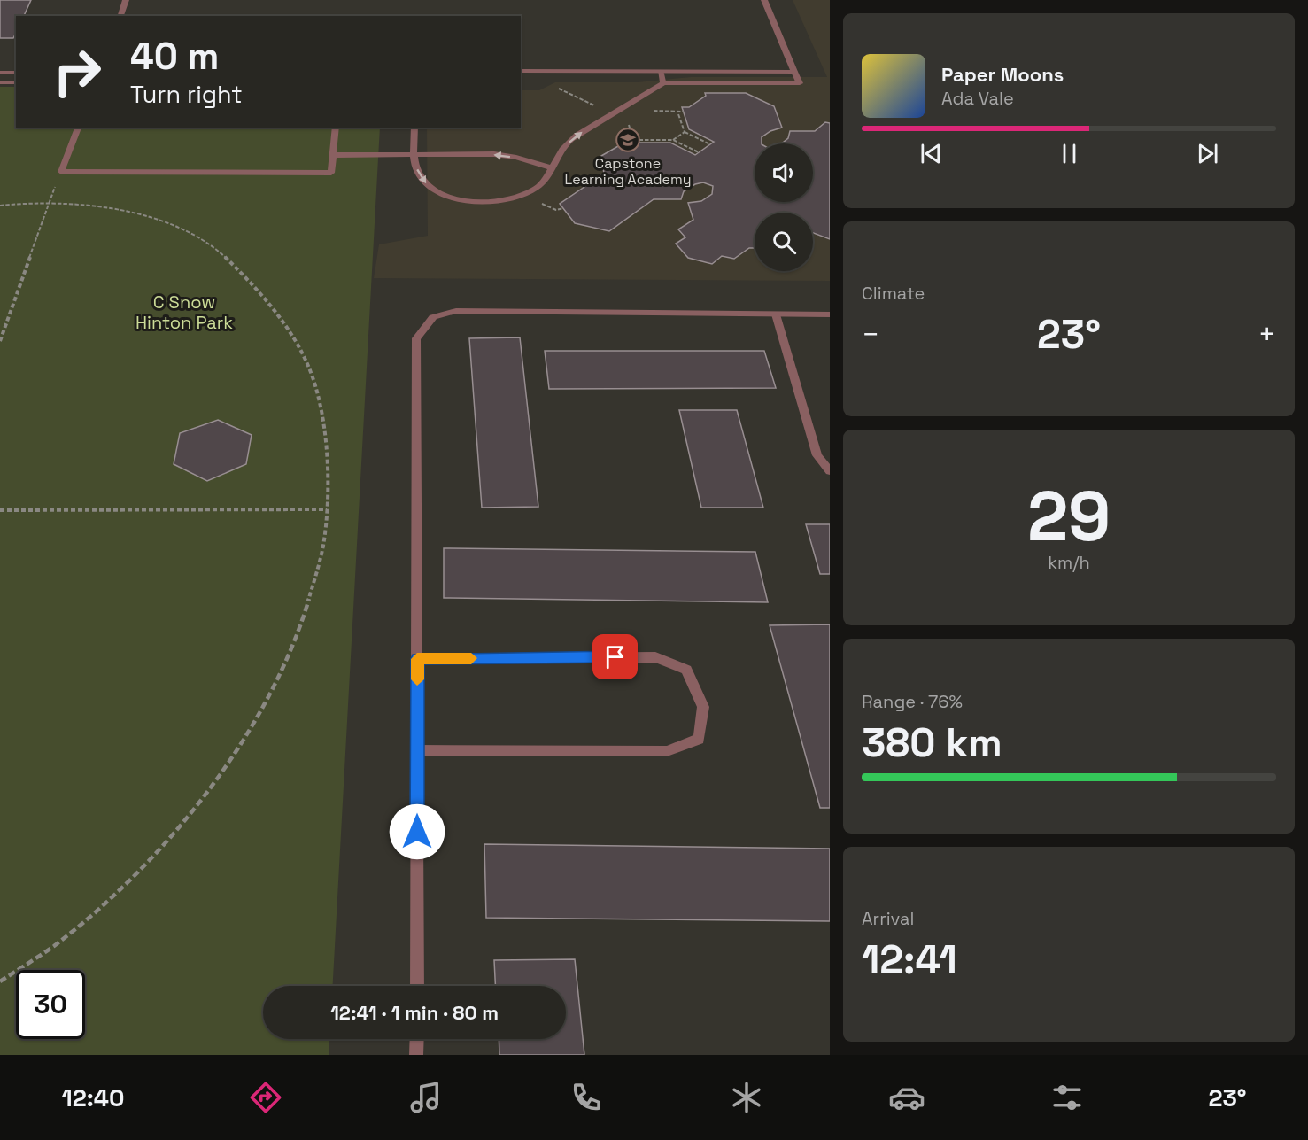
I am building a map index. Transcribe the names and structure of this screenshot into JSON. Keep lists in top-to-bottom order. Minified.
{"parks":["C Snow Hinton Park"],"places":{"school or university":["Capstone Learning Academy"]},"page":{"turn":["40 m","Turn right"],"song":["Paper Moons","Ada Vale"],"tile":["Climate",["29","km/h"],["Range · 76%","380 km"],["Arrival","12:41"]],"heat":["−","23°","+"],"limit":"30","trip":"12:41 · 1 min · 80 m","tabs":["12:40","23°"]}}
